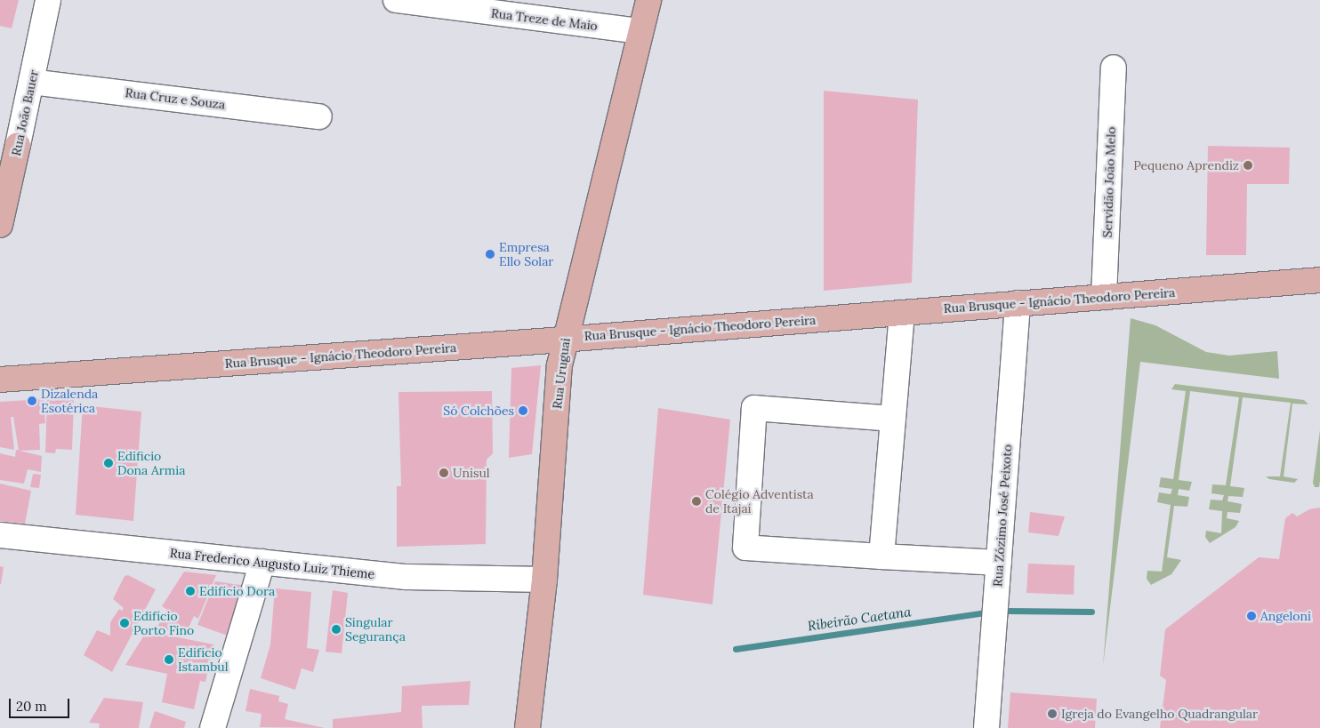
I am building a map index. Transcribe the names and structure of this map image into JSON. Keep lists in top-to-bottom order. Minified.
{"streets":{"main road":["Rua João Bauer","Rua Brusque - Ignácio Theodoro Pereira","Rua Uruguai"],"street":["Rua Treze de Maio","Rua Cruz e Souza","Servidão João Melo","Rua Zózimo José Peixoto","Rua Frederico Augusto Luiz Thieme"]},"crossings":[["Rua Treze de Maio","Rua Uruguai"],["Rua Cruz e Souza","Rua João Bauer"],["Servidão João Melo","Rua Brusque - Ignácio Theodoro Pereira"],["Rua Brusque - Ignácio Theodoro Pereira","Rua Uruguai"],["Rua Brusque - Ignácio Theodoro Pereira","Rua Zózimo José Peixoto"],["Rua Uruguai","Rua Frederico Augusto Luiz Thieme"]],"water":["Ribeirão Caetana"],"places":["Pequeno Aprendiz","Empresa Ello Solar","Dizalenda Esotérica","Só Colchões","Edificio Dona Armia","Unisul","Colégio Adventista de Itajaí","Edifício Dora","Angeloni","Edifício Porto Fino","Singular Segurança","Edifício Istambul","Igreja do Evangelho Quadrangular"],"scale_bar":"20 m"}
